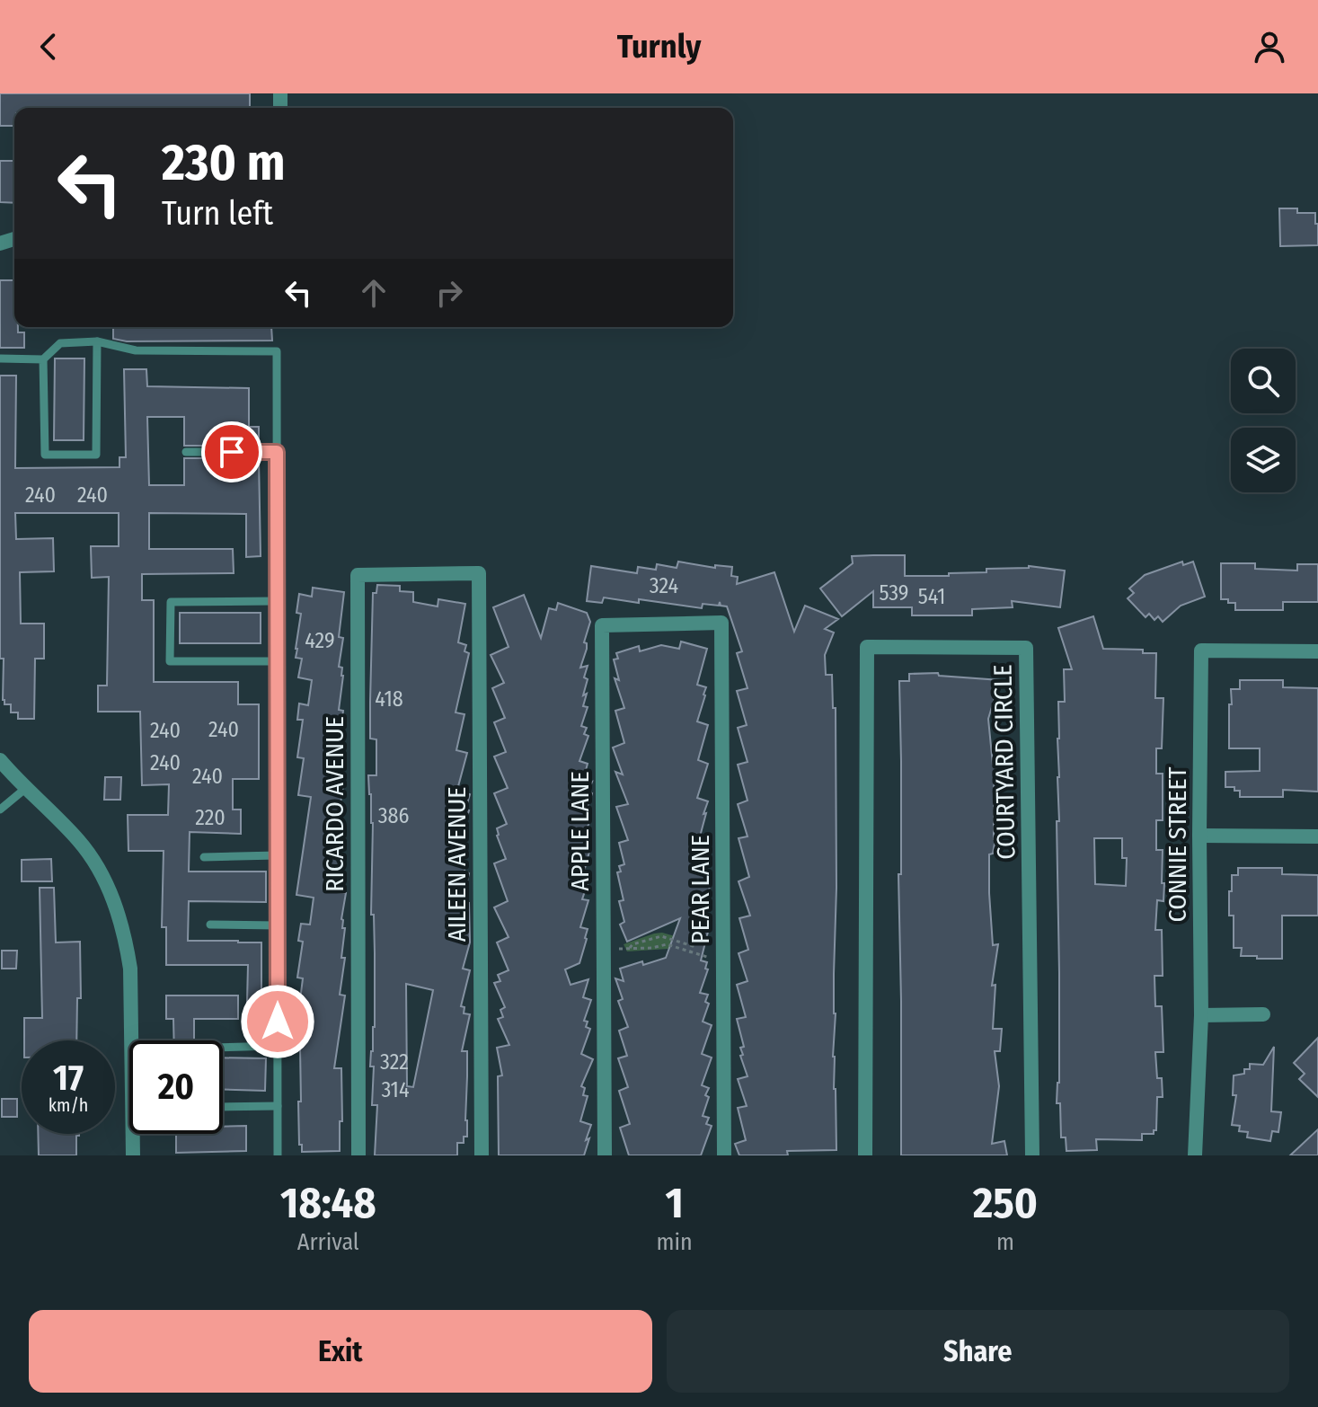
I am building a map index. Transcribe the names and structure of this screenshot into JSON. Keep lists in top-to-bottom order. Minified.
{"streets":{"street":["COURTYARD CIRCLE","RICARDO AVENUE","APPLE LANE","CONNIE STREET","AILEEN AVENUE","PEAR LANE"]},"crossings":[["RICARDO AVENUE","AILEEN AVENUE"],["APPLE LANE","PEAR LANE"]],"house_numbers":["240","240","324","539","541","429","418","240","240","240","240","386","220","322","314"],"page":{"header":"Turnly","turn":["230 m","Turn left"],"speed":"17 km/h","limit":"20","eta":["18:48","Arrival","1","min","250","m"],"buttons":["Exit","Share"]}}
